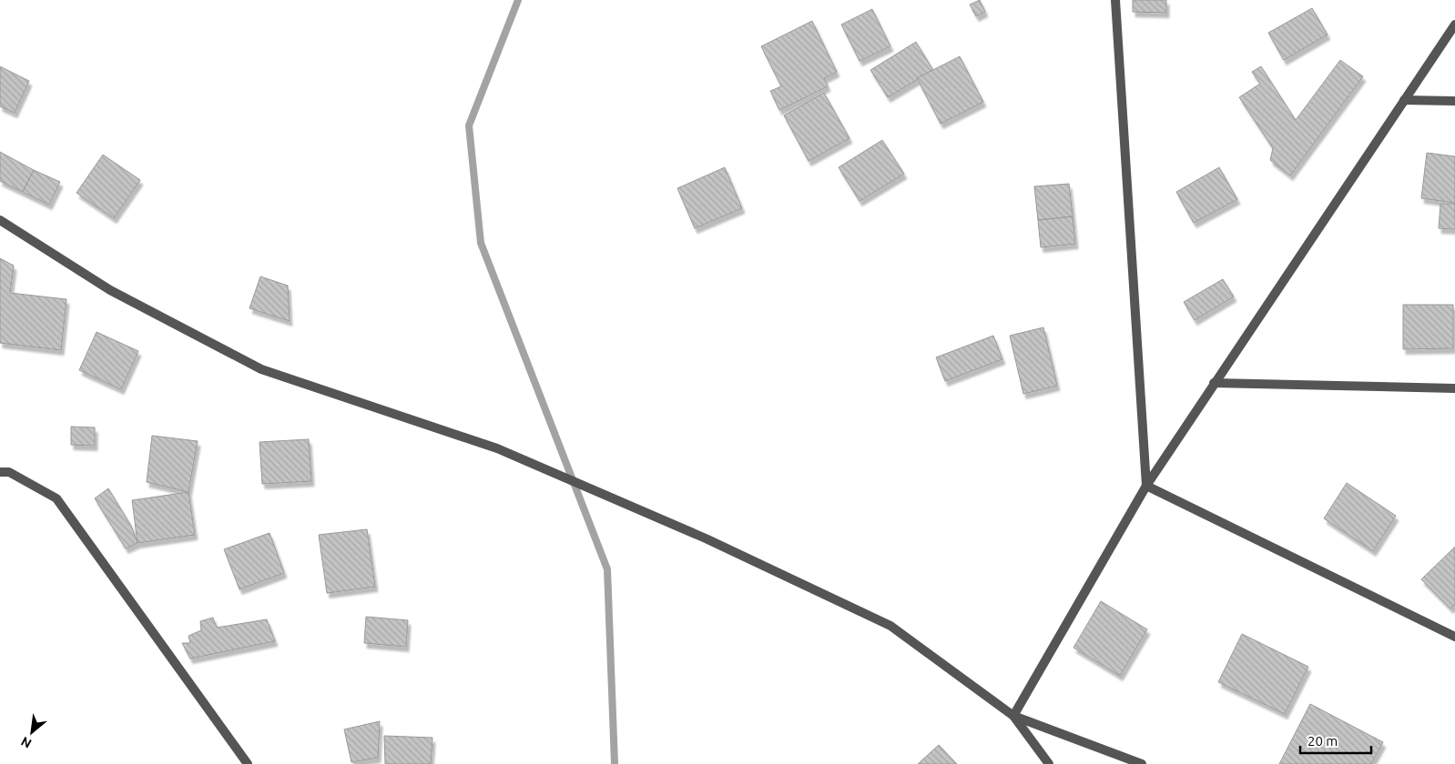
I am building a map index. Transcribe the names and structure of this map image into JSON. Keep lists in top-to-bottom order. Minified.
{"scale_bar":"20 m","north":"bottom left"}
